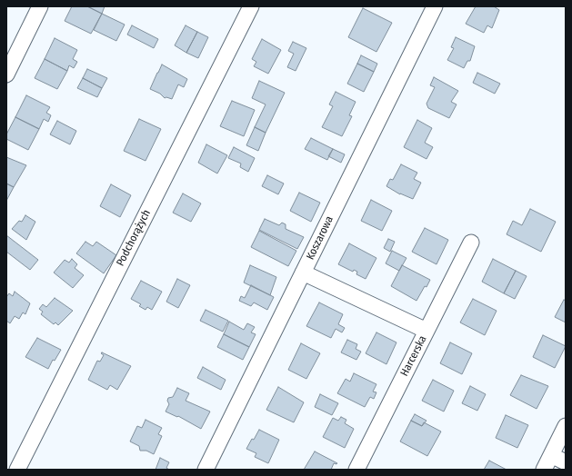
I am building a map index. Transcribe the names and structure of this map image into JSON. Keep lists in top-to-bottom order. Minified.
{"streets":{"street":["Podchorążych","Koszarowa","Harcerska"]}}
